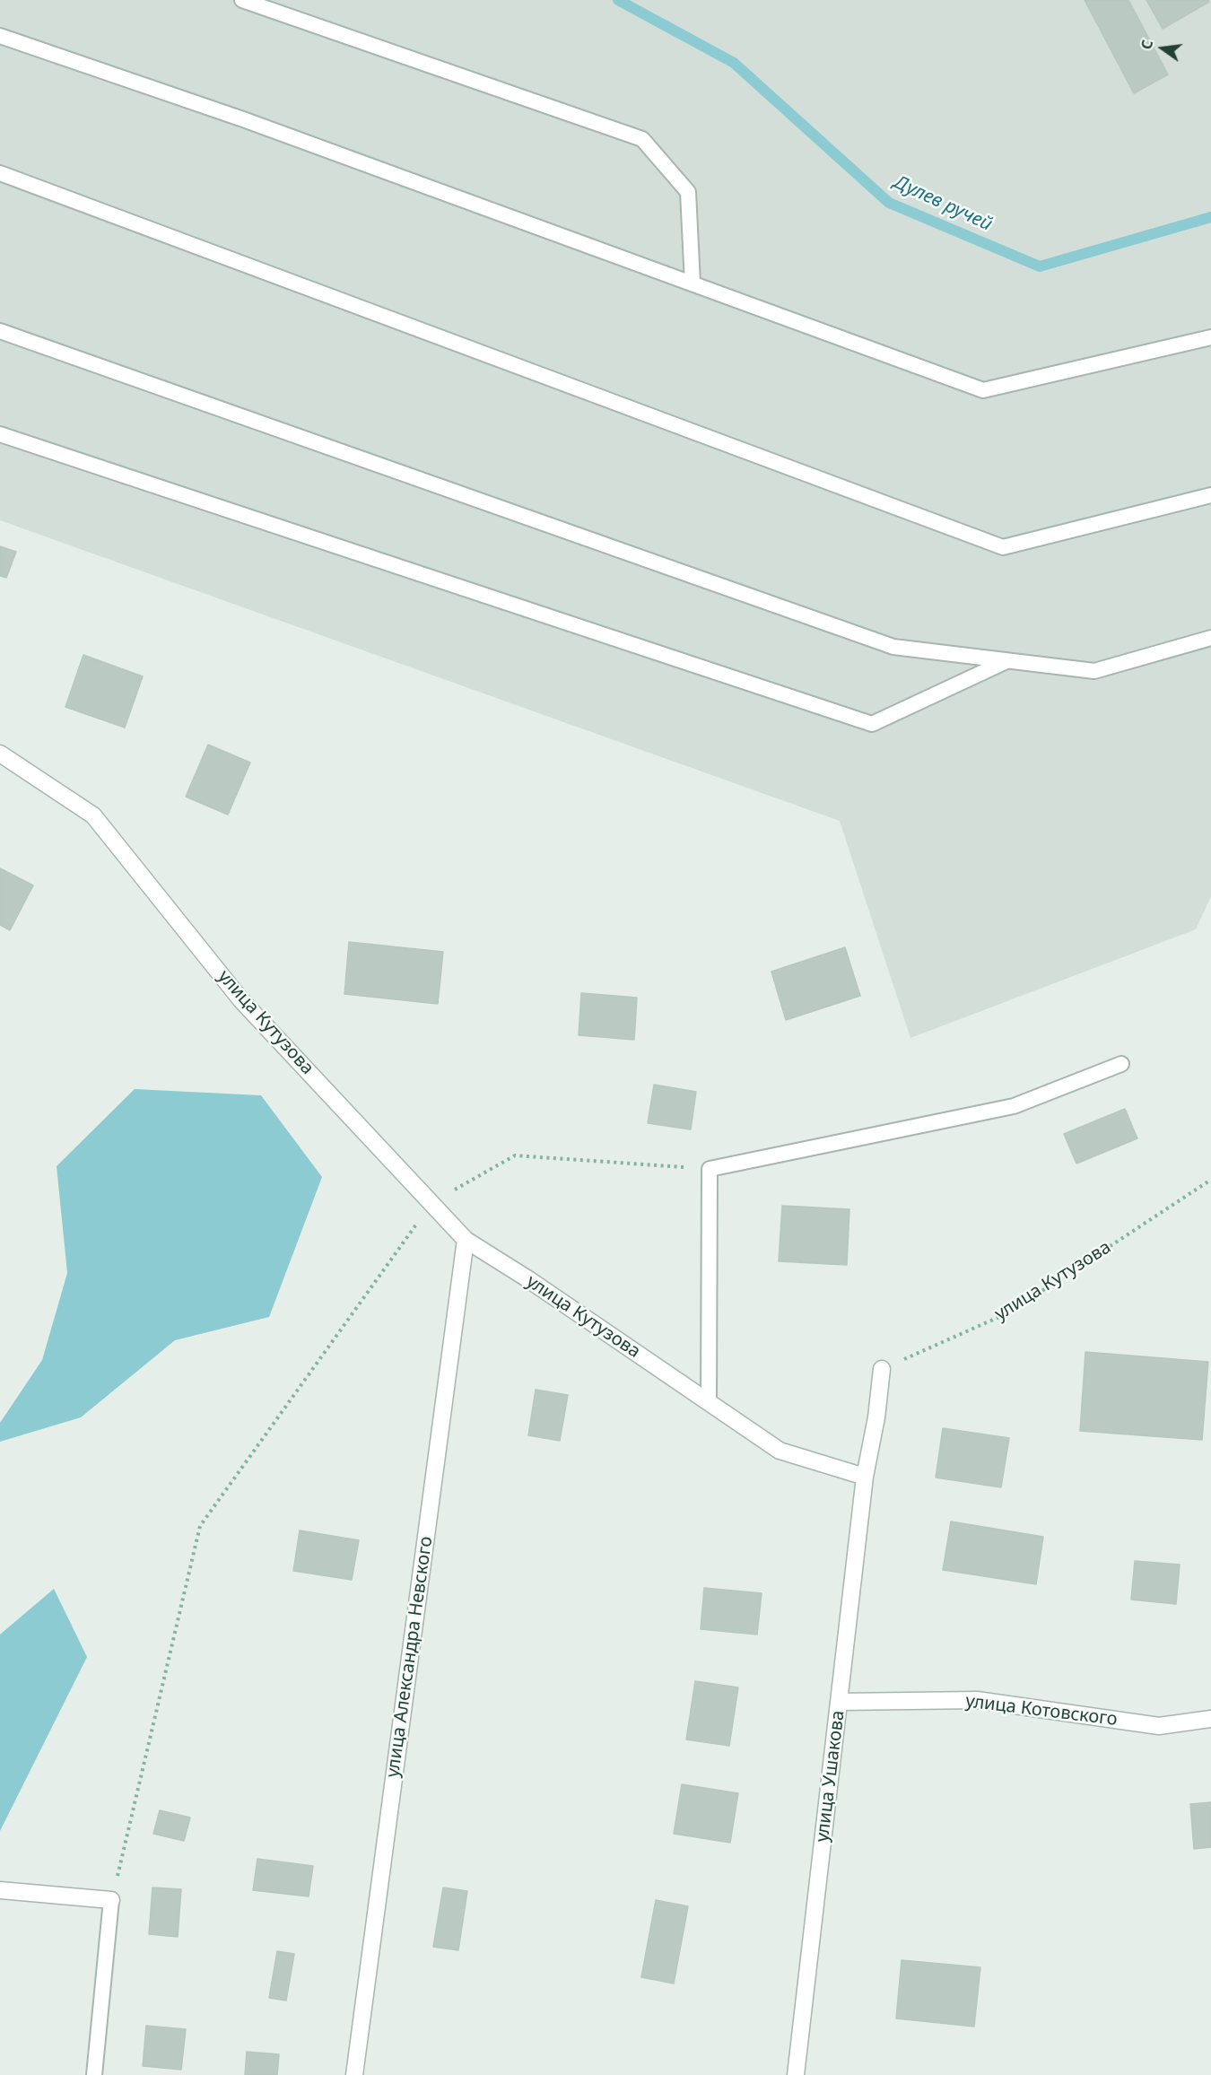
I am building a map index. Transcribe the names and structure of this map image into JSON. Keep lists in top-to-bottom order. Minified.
{"streets":{"street":["улица Кутузова","улица Александра Невского","улица Котовского","улица Ушакова"]},"crossings":[["улица Кутузова","улица Александра Невского"],["улица Кутузова","улица Ушакова"],["улица Котовского","улица Ушакова"]],"water":["Дулев ручей"],"north":"left"}
